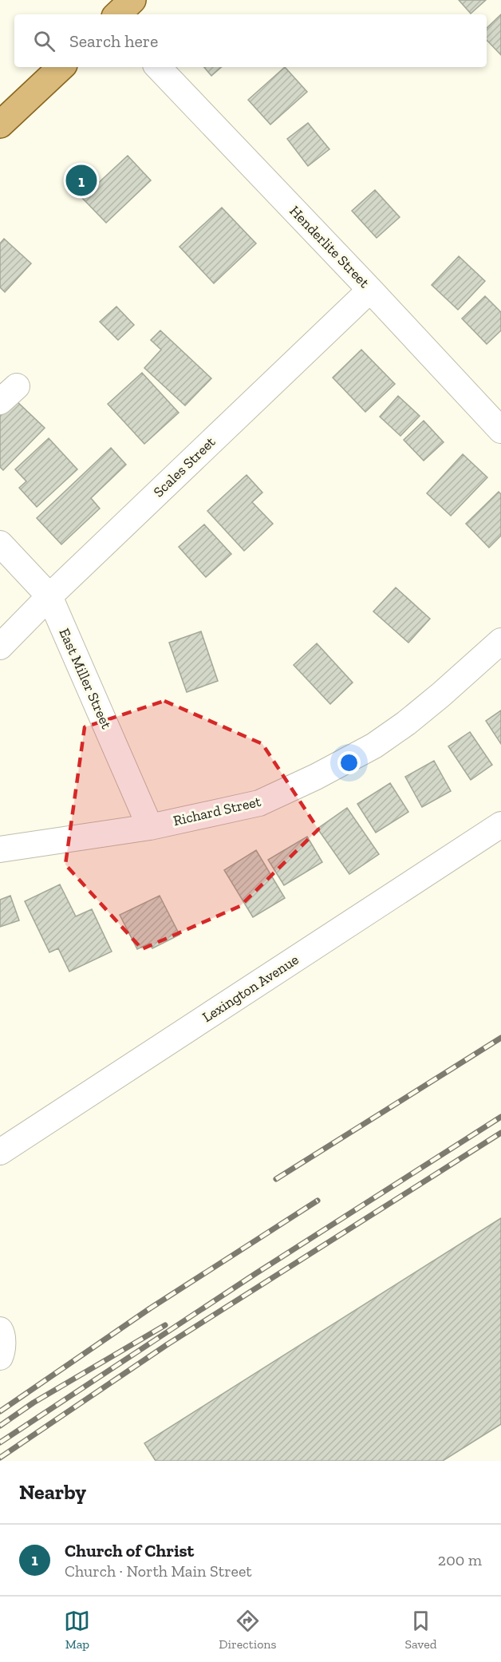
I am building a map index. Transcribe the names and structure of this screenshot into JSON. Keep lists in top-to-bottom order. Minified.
{"streets":{"street":["Henderlite Street","Scales Street","East Miller Street","Richard Street","Lexington Avenue"]},"crossings":[["Henderlite Street","Scales Street"],["Scales Street","East Miller Street"],["East Miller Street","Richard Street"]],"page":{"search":"Search here","pins":"1","heading":"Nearby","list":[{"mark":"1","name":"Church of Christ","note":"Church · North Main Street","value":"200 m"}],"nav":["Map","Directions","Saved"]}}
